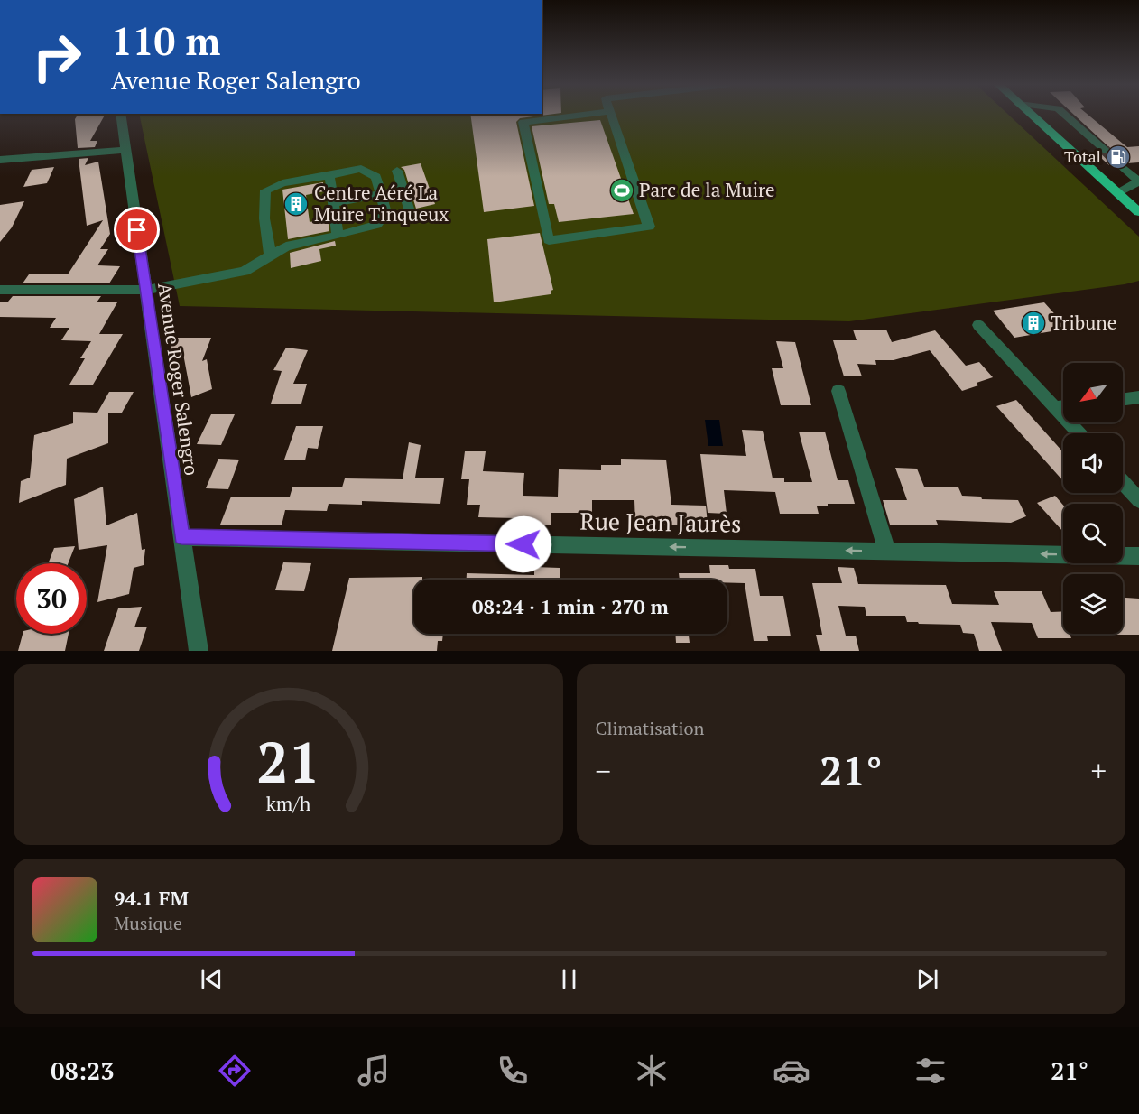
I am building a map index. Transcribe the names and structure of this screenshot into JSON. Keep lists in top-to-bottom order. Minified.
{"streets":{"street":["Avenue Roger Salengro","Rue Jean Jaurès"]},"crossings":[["Avenue Roger Salengro","Rue Jean Jaurès"]],"one_way":["Rue Jean Jaurès"],"places":{"fuel station":["Total"],"sports":["Parc de la Muire"],"building":["Centre Aéré La Muire Tinqueux","Tribune"]},"north":"bottom left","page":{"turn":["110 m","Avenue Roger Salengro"],"limit":"30","trip":"08:24 · 1 min · 270 m","tile":"Climatisation","heat":["−","21°","+"],"song":["94.1 FM","Musique"],"tabs":["08:23","21°"],"gauge":["21","km/h"]}}
